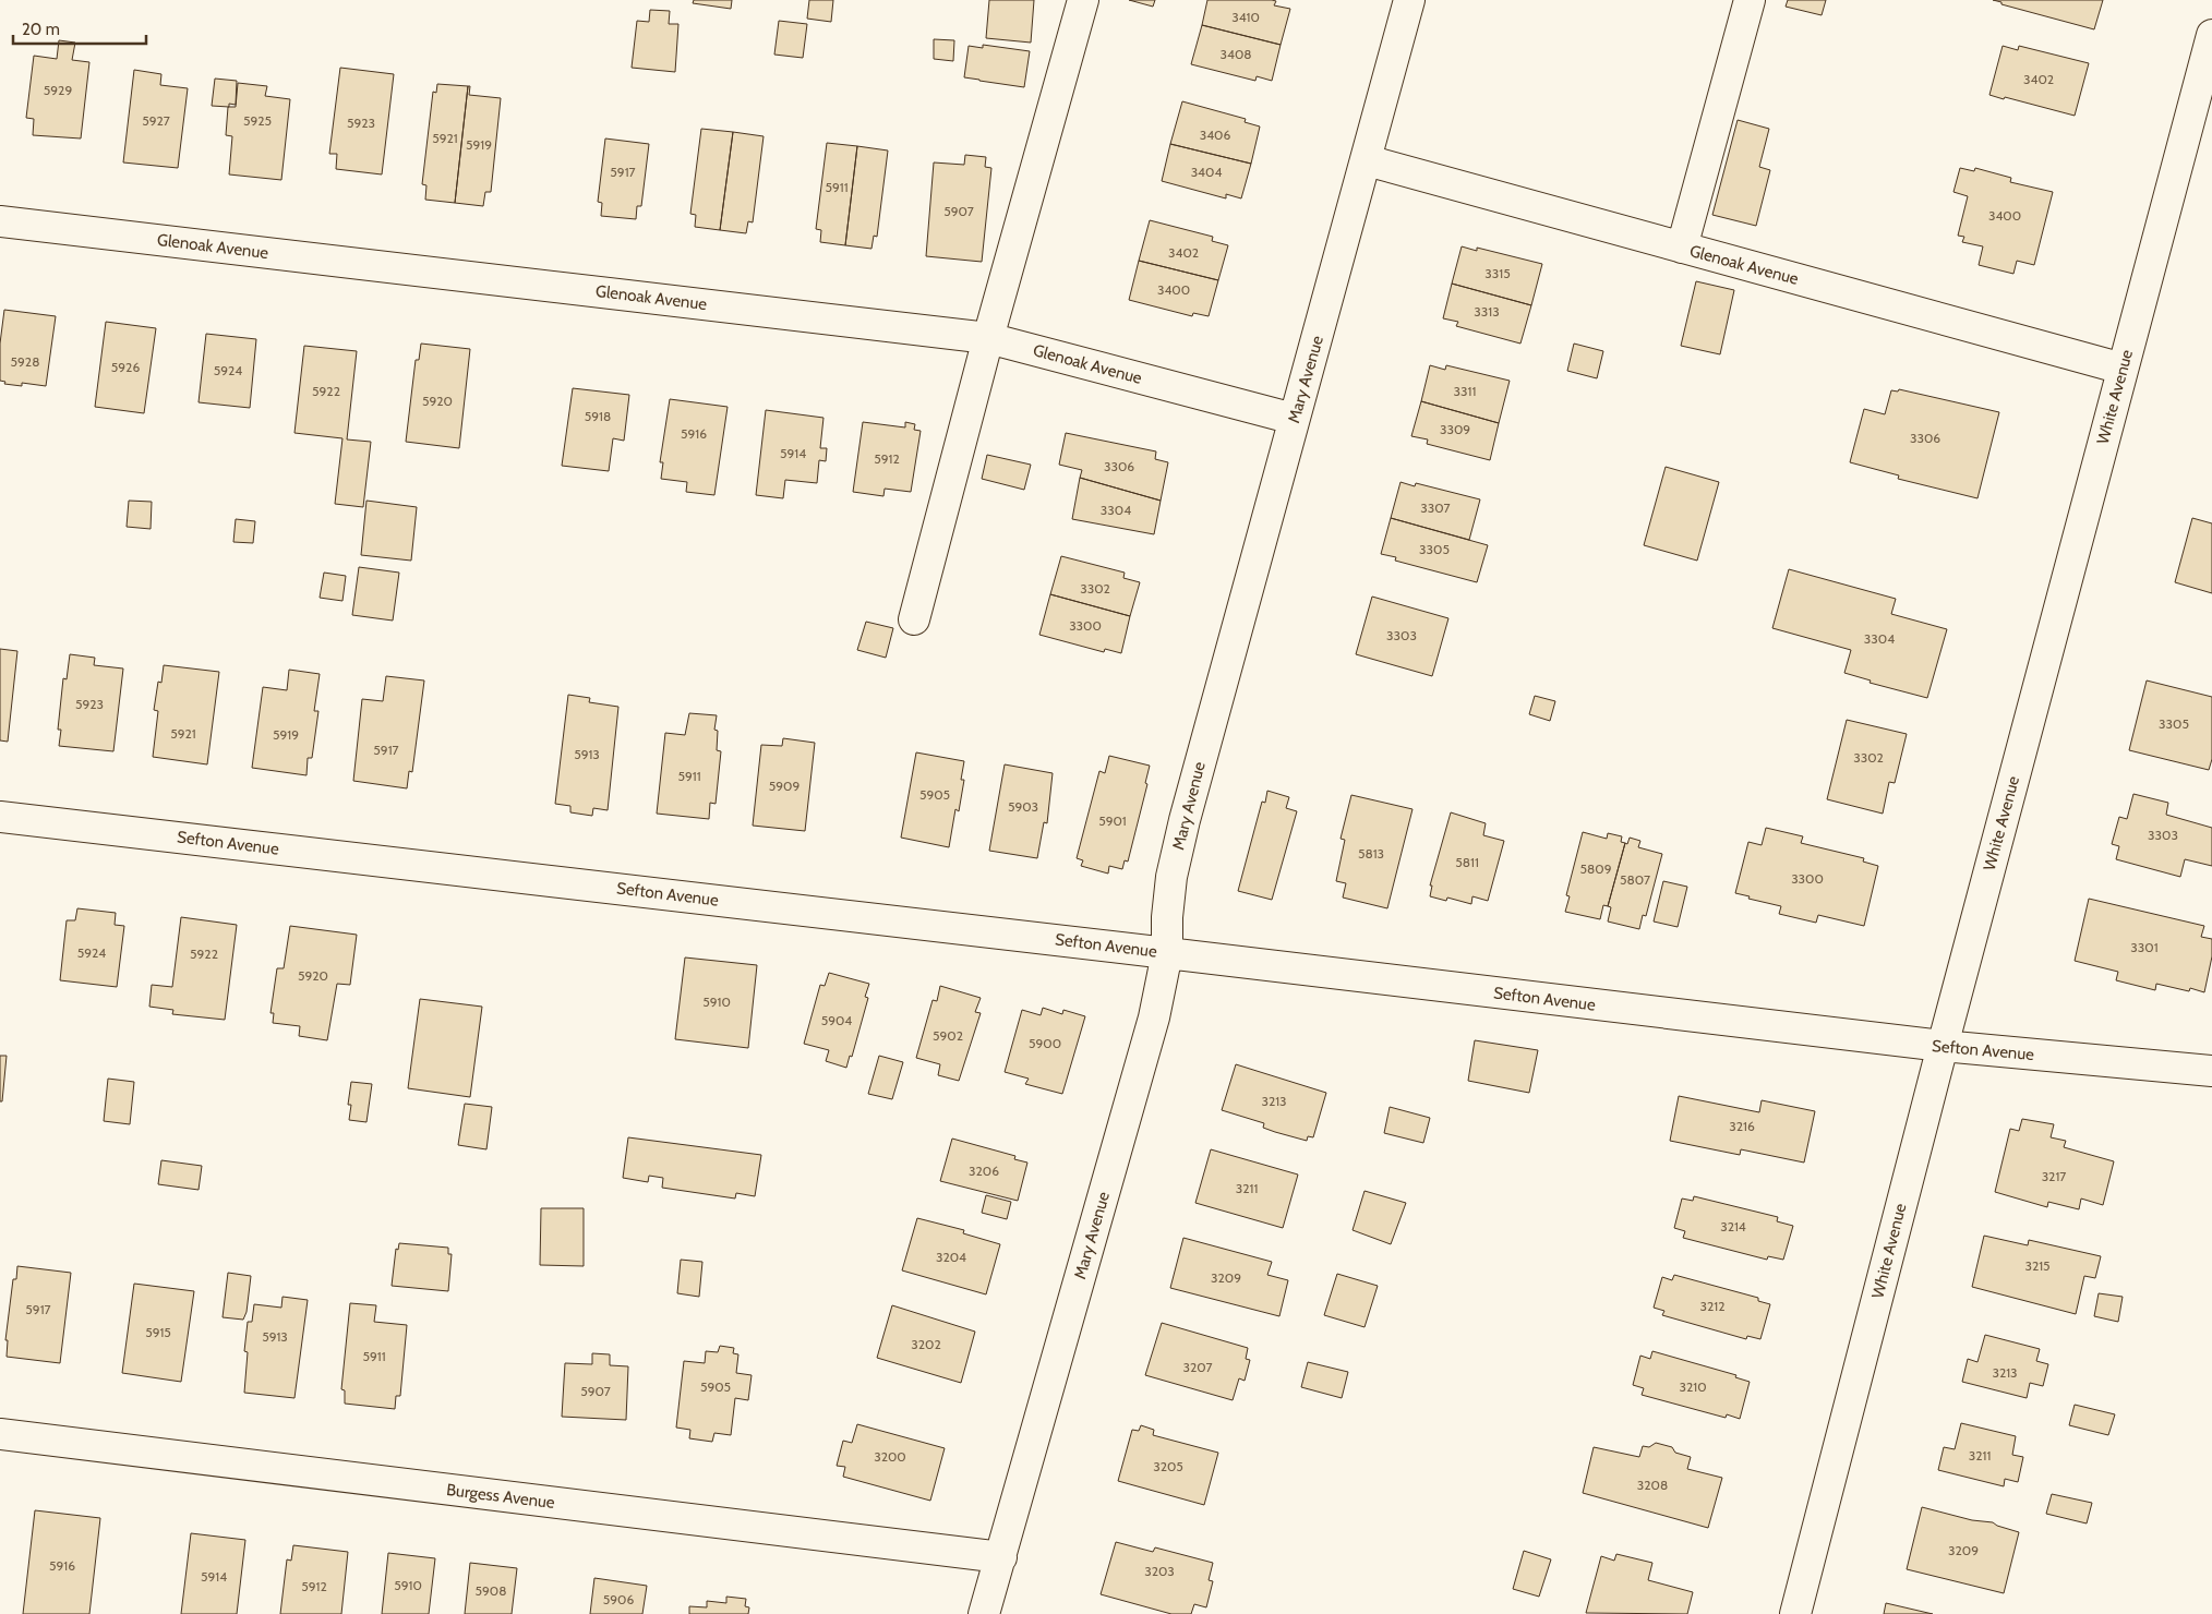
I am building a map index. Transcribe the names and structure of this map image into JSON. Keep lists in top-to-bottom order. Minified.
{"streets":{"street":["Glenoak Avenue","Mary Avenue","White Avenue","Sefton Avenue","Burgess Avenue"]},"crossings":[["Glenoak Avenue","Mary Avenue"],["Glenoak Avenue","White Avenue"],["Mary Avenue","Sefton Avenue"],["Mary Avenue","Burgess Avenue"],["White Avenue","Sefton Avenue"]],"house_numbers":["3410","3408","3402","5929","5927","5925","5923","3406","5921","5919","5917","3404","5911","5907","3400","3402","3315","3400","3313","5928","5926","5924","5922","3311","5920","5918","3309","5916","3306","5914","5912","3306","3307","3304","3305","3302","3300","3303","3304","5923","3305","5921","5919","5917","5913","3302","5911","5909","5905","5903","5901","3303","5813","5811","5809","3300","5807","3301","5924","5922","5920","5910","5904","5902","5900","3213","3216","3206","3217","3211","3214","3204","3215","3209","3212","5917","5915","5913","3202","5911","3207","3213","5905","3210","5907","3211","3200","3205","3208","3209","5916","3203","5914","5910","5912","5908","5906"],"scale_bar":"20 m"}
